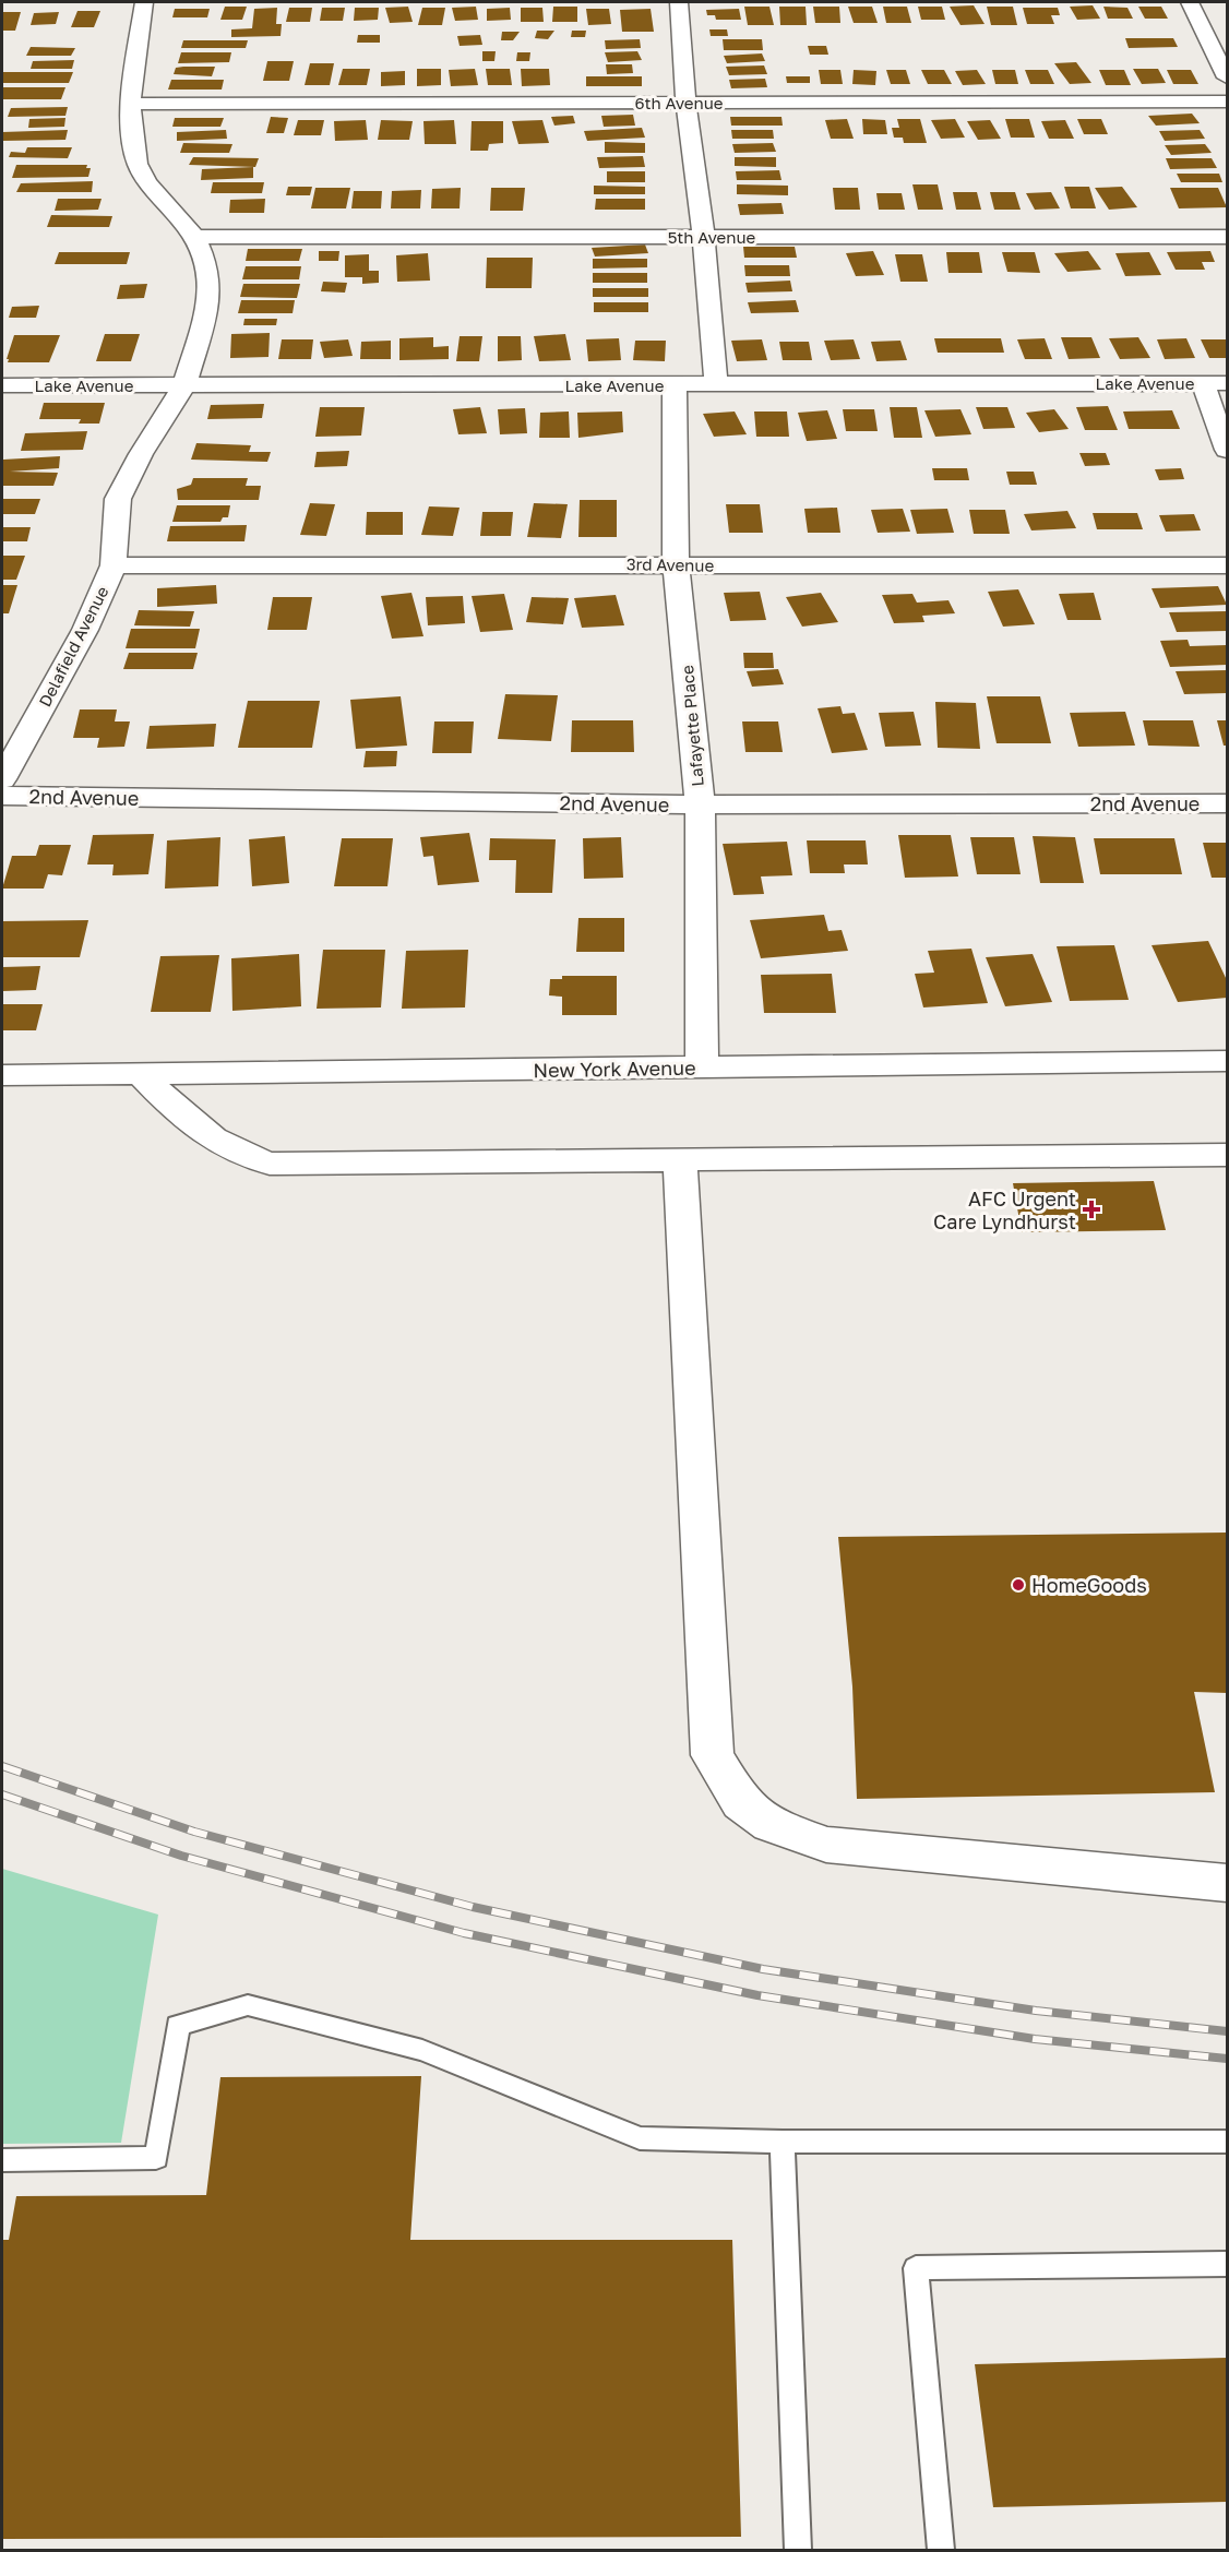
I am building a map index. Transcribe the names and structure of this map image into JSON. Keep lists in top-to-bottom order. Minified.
{"streets":{"street":["6th Avenue","5th Avenue","Lake Avenue","3rd Avenue","Delafield Avenue","Lafayette Place","2nd Avenue","New York Avenue"]},"crossings":[["6th Avenue","Delafield Avenue"],["5th Avenue","Delafield Avenue"],["Lake Avenue","Delafield Avenue"],["Lake Avenue","Lafayette Place"],["3rd Avenue","Delafield Avenue"],["3rd Avenue","Lafayette Place"],["Lafayette Place","2nd Avenue"],["Lafayette Place","New York Avenue"]],"places":{"health":["AFC Urgent Care Lyndhurst"],"other":["HomeGoods"]}}
